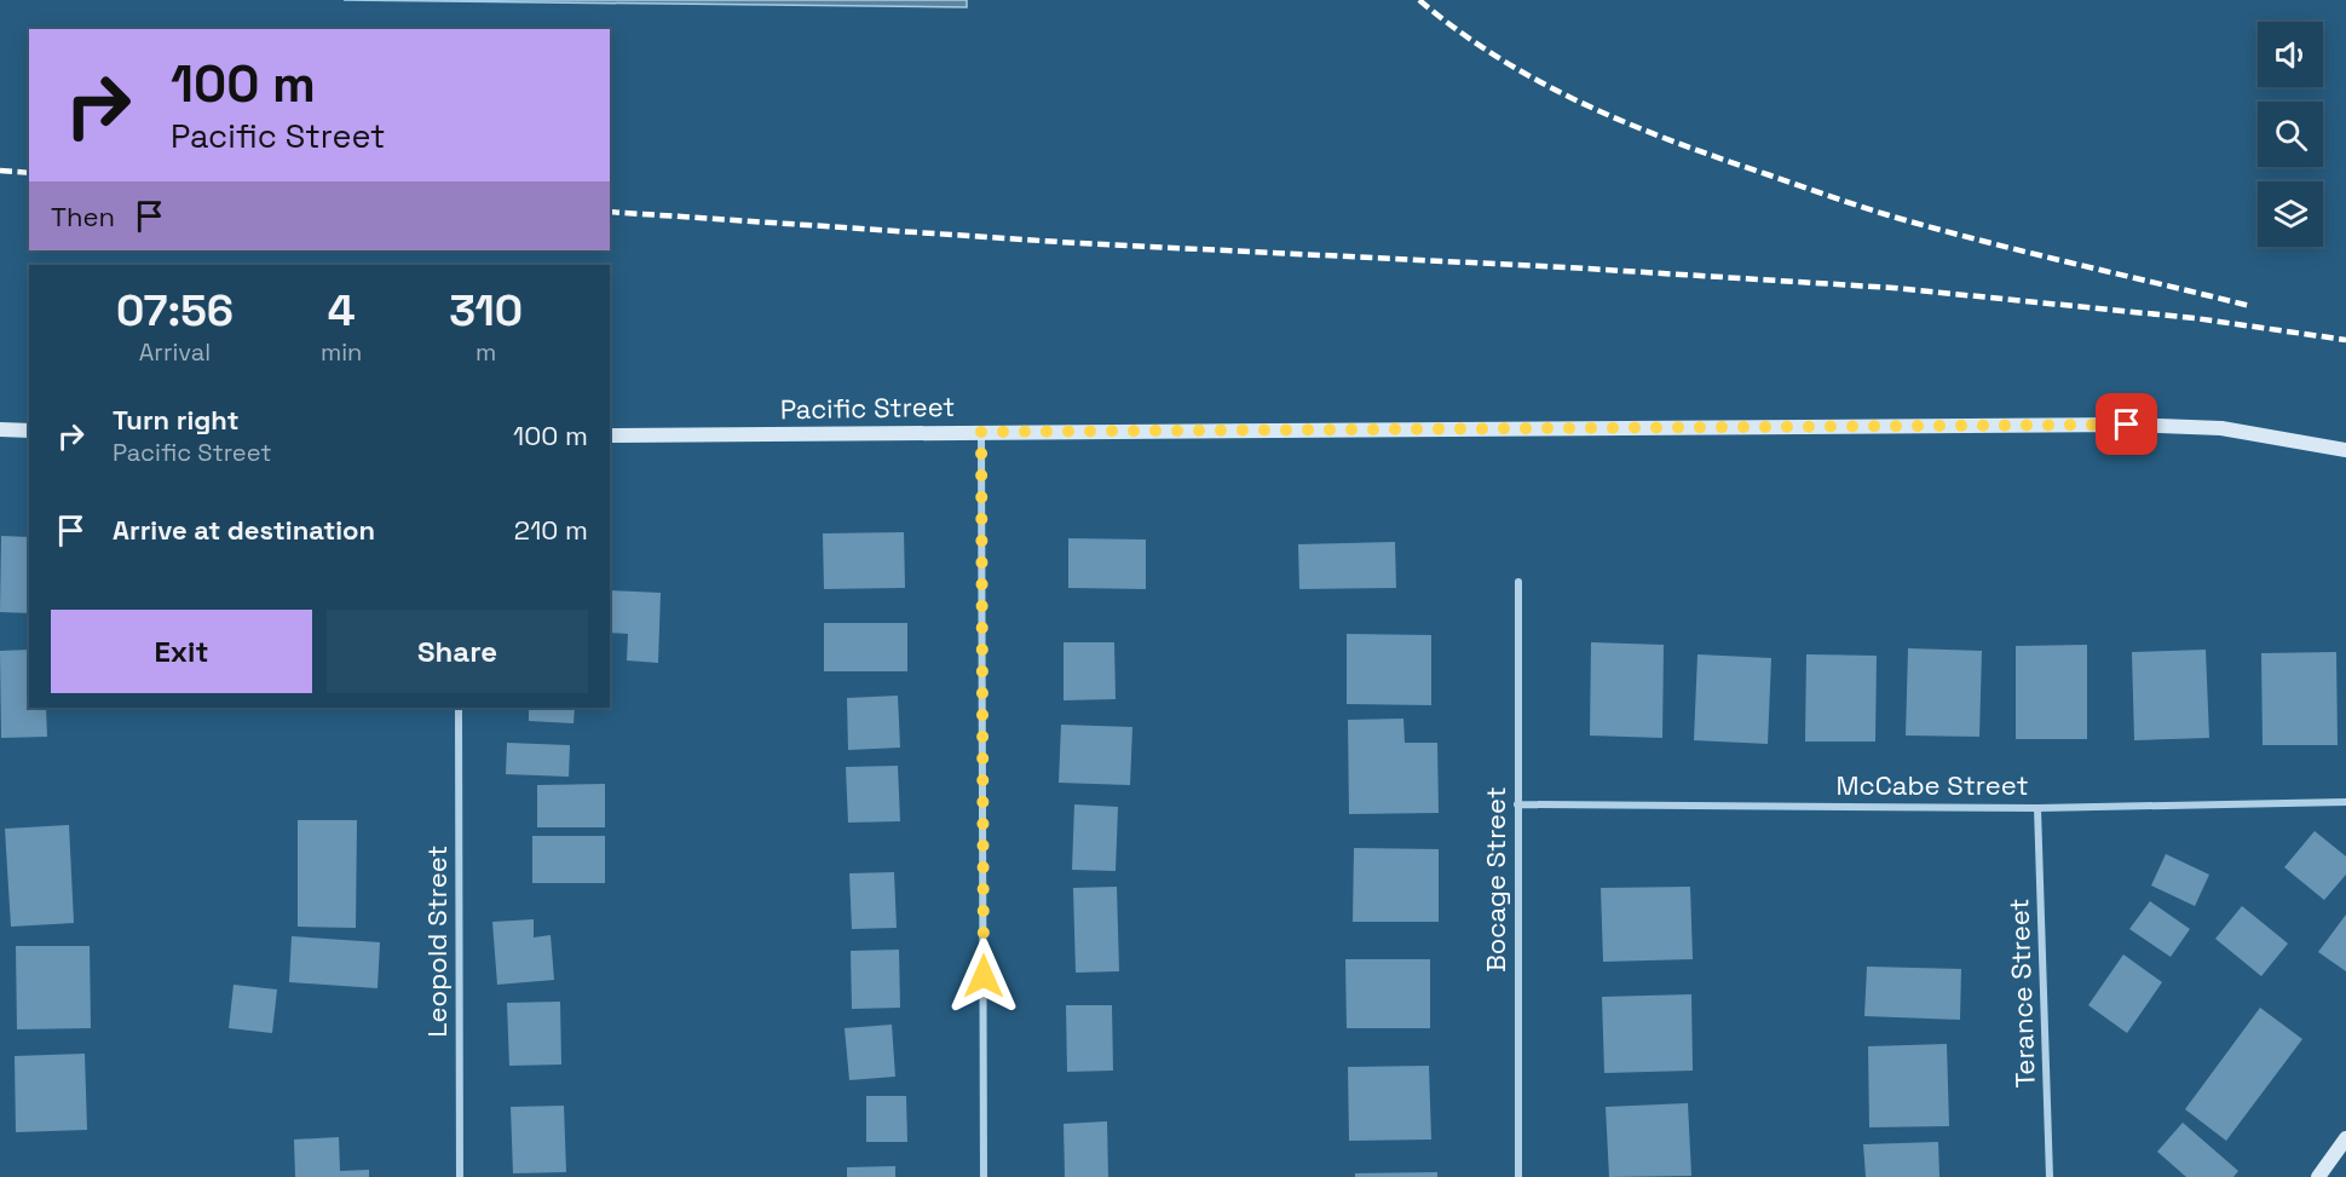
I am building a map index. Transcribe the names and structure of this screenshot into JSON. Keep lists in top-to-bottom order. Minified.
{"streets":{"street":["Pacific Street","McCabe Street","Bocage Street","Leopold Street","Terance Street"]},"crossings":[["McCabe Street","Bocage Street"],["McCabe Street","Terance Street"]],"page":{"turn":["100 m","Pacific Street"],"then":"Then","eta":["07:56","Arrival","4","min","310","m"],"list":[{"name":"Turn right","note":"Pacific Street","value":"100 m"},{"name":"Arrive at destination","value":"210 m"}],"buttons":["Exit","Share"]}}
